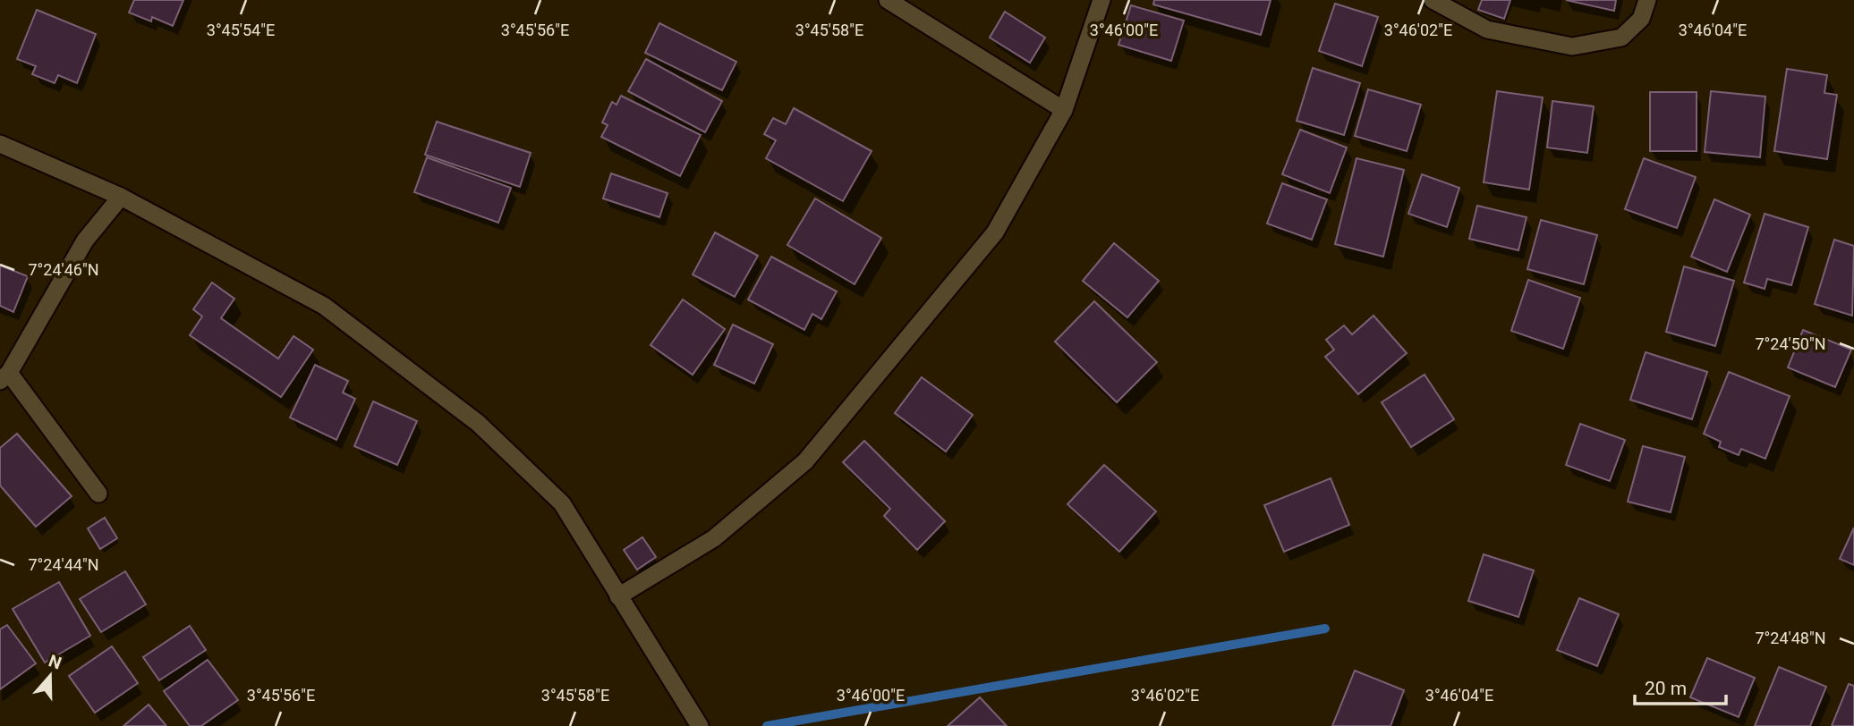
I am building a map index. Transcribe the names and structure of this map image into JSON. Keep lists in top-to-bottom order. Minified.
{"scale_bar":"20 m","north":"top","coordinates":["3°45'54\"E","3°45'56\"E","3°45'58\"E","3°46'00\"E","3°46'02\"E","3°46'04\"E","7°24'46\"N","7°24'50\"N","7°24'44\"N","7°24'48\"N"]}
